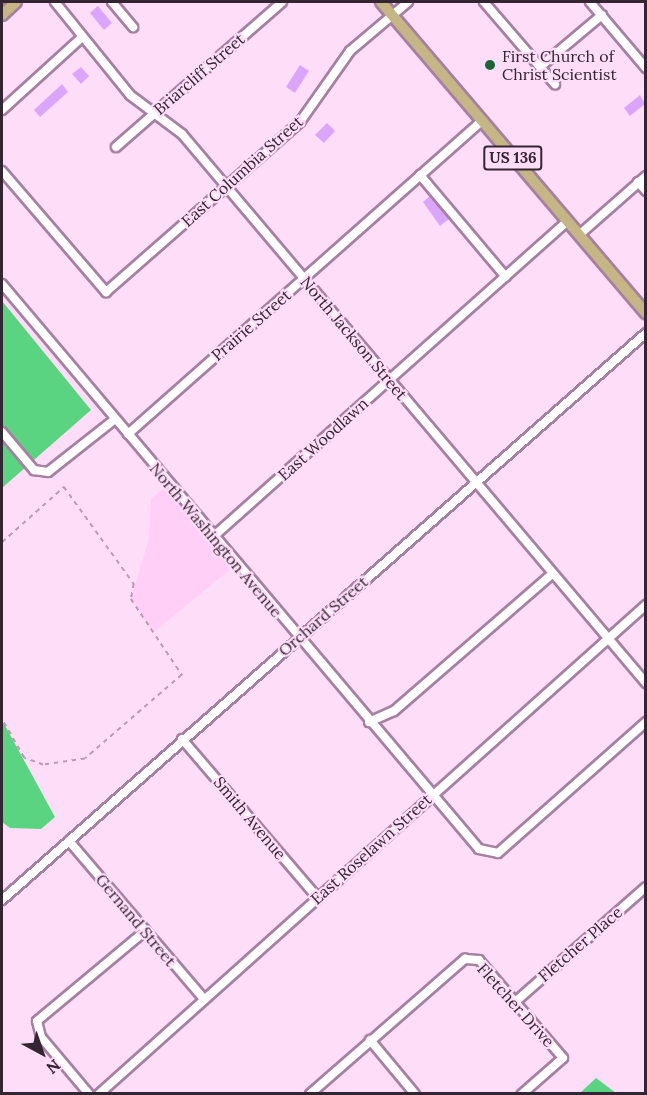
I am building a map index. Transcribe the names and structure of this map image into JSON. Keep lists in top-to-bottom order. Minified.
{"streets":{"main road":["US 136"],"street":["Briarcliff Street","East Columbia Street","Prairie Street","North Jackson Street","East Woodlawn","North Washington Avenue","Orchard Street","Smith Avenue","East Roselawn Street","Gernand Street","Fletcher Place","Fletcher Drive"]},"crossings":[["Briarcliff Street","North Jackson Street"],["US 136","East Columbia Street"],["US 136","Prairie Street"],["US 136","East Woodlawn"],["East Columbia Street","North Jackson Street"],["Prairie Street","North Jackson Street"],["Prairie Street","North Washington Avenue"],["North Jackson Street","East Woodlawn"],["North Jackson Street","Orchard Street"],["North Jackson Street","East Roselawn Street"],["East Woodlawn","North Washington Avenue"],["North Washington Avenue","Orchard Street"],["North Washington Avenue","East Roselawn Street"],["Orchard Street","Smith Avenue"],["Orchard Street","Gernand Street"],["Smith Avenue","East Roselawn Street"],["East Roselawn Street","Gernand Street"],["Fletcher Place","Fletcher Drive"]],"places":["First Church of Christ Scientist"],"north":"bottom right"}
